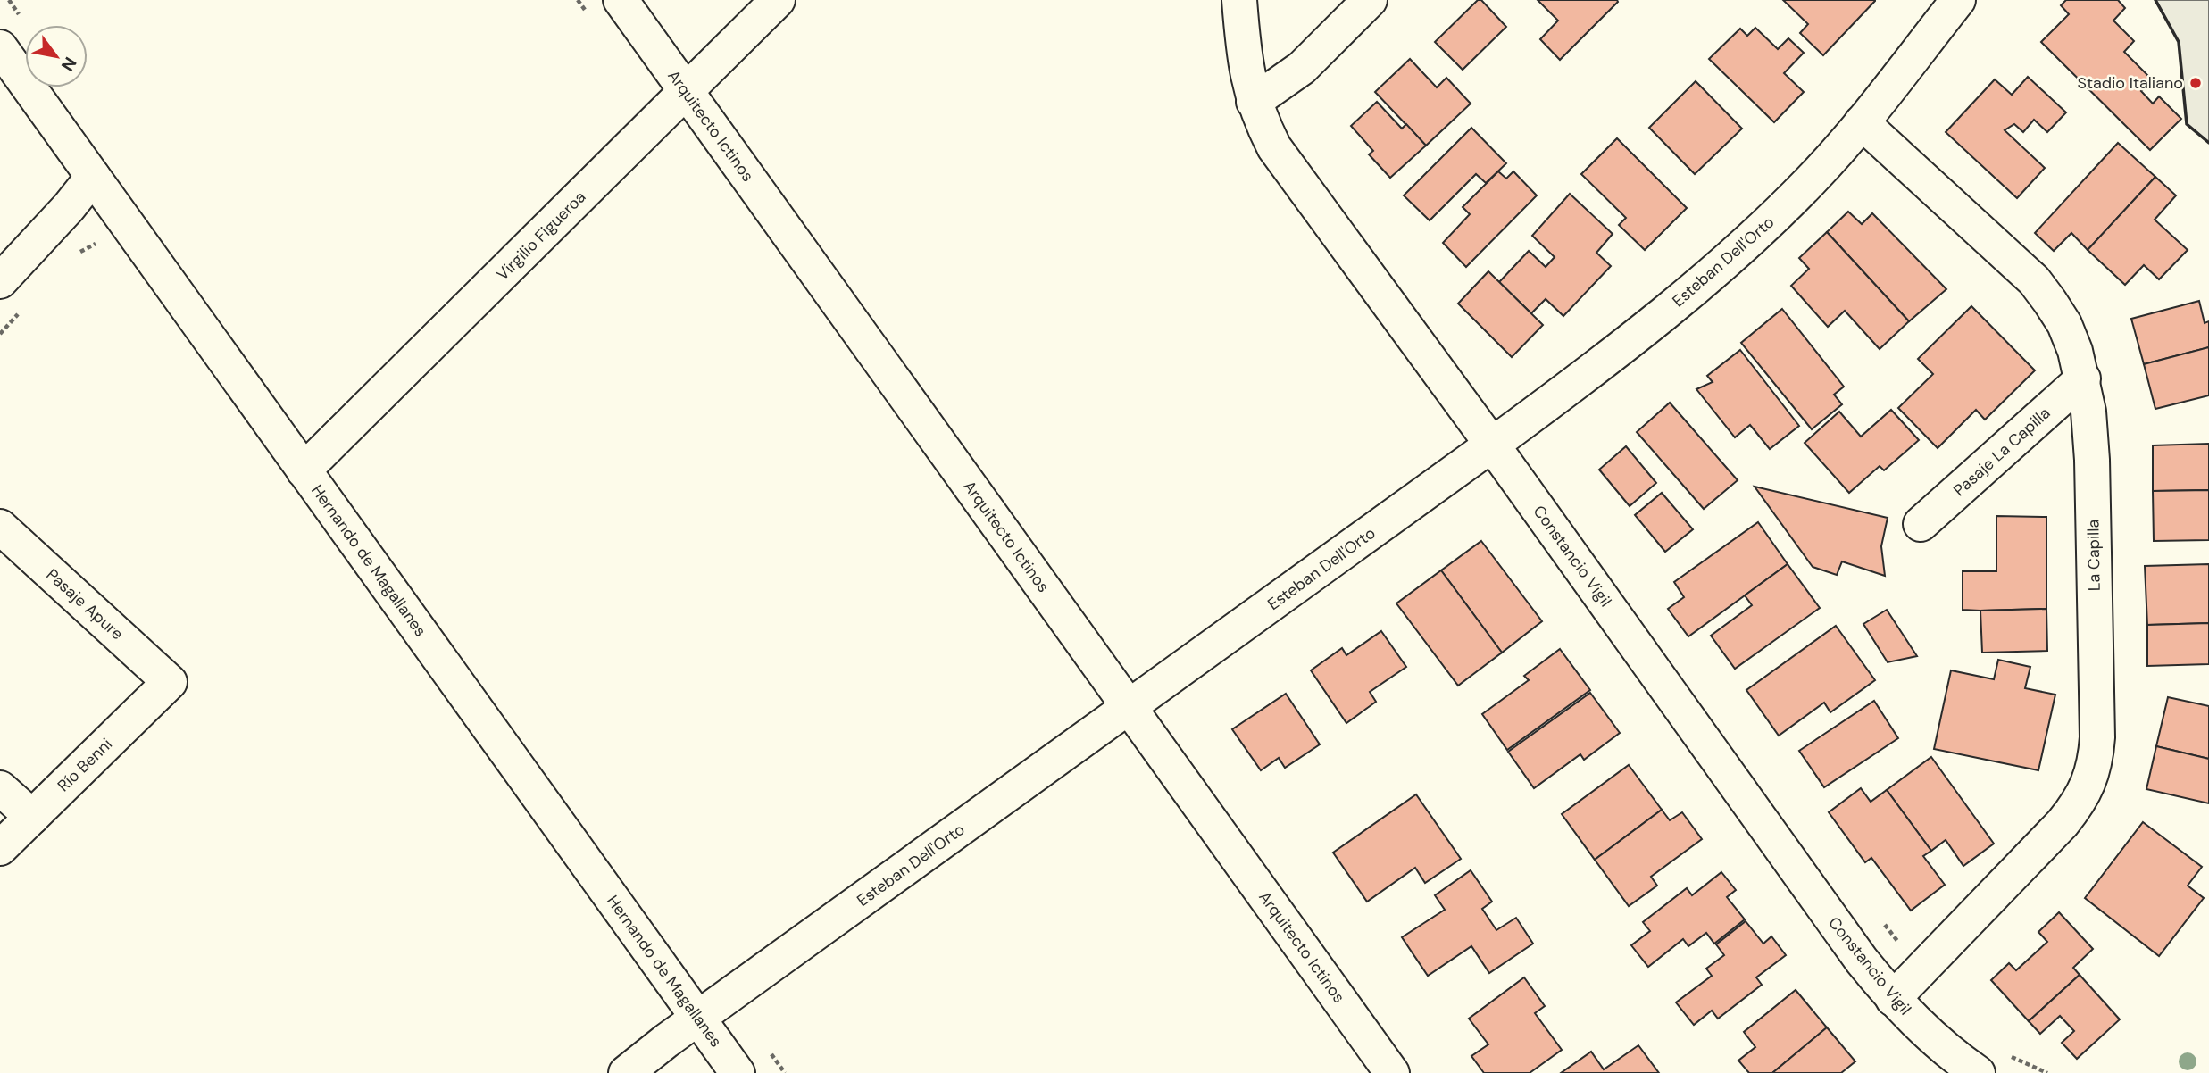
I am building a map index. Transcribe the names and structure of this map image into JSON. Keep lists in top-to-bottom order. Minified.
{"streets":{"street":["Arquitecto Ictinos","Virgilio Figueroa","Esteban Dell'Orto","Pasaje La Capilla","La Capilla","Constancio Vigil","Hernando de Magallanes","Pasaje Apure","Río Benni"]},"crossings":[["Arquitecto Ictinos","Virgilio Figueroa"],["Arquitecto Ictinos","Esteban Dell'Orto"],["Virgilio Figueroa","Hernando de Magallanes"],["Esteban Dell'Orto","La Capilla"],["Esteban Dell'Orto","Constancio Vigil"],["Esteban Dell'Orto","Hernando de Magallanes"],["Pasaje La Capilla","La Capilla"],["La Capilla","Constancio Vigil"],["Pasaje Apure","Río Benni"]],"places":["Stadio Italiano"],"north":"bottom right"}
